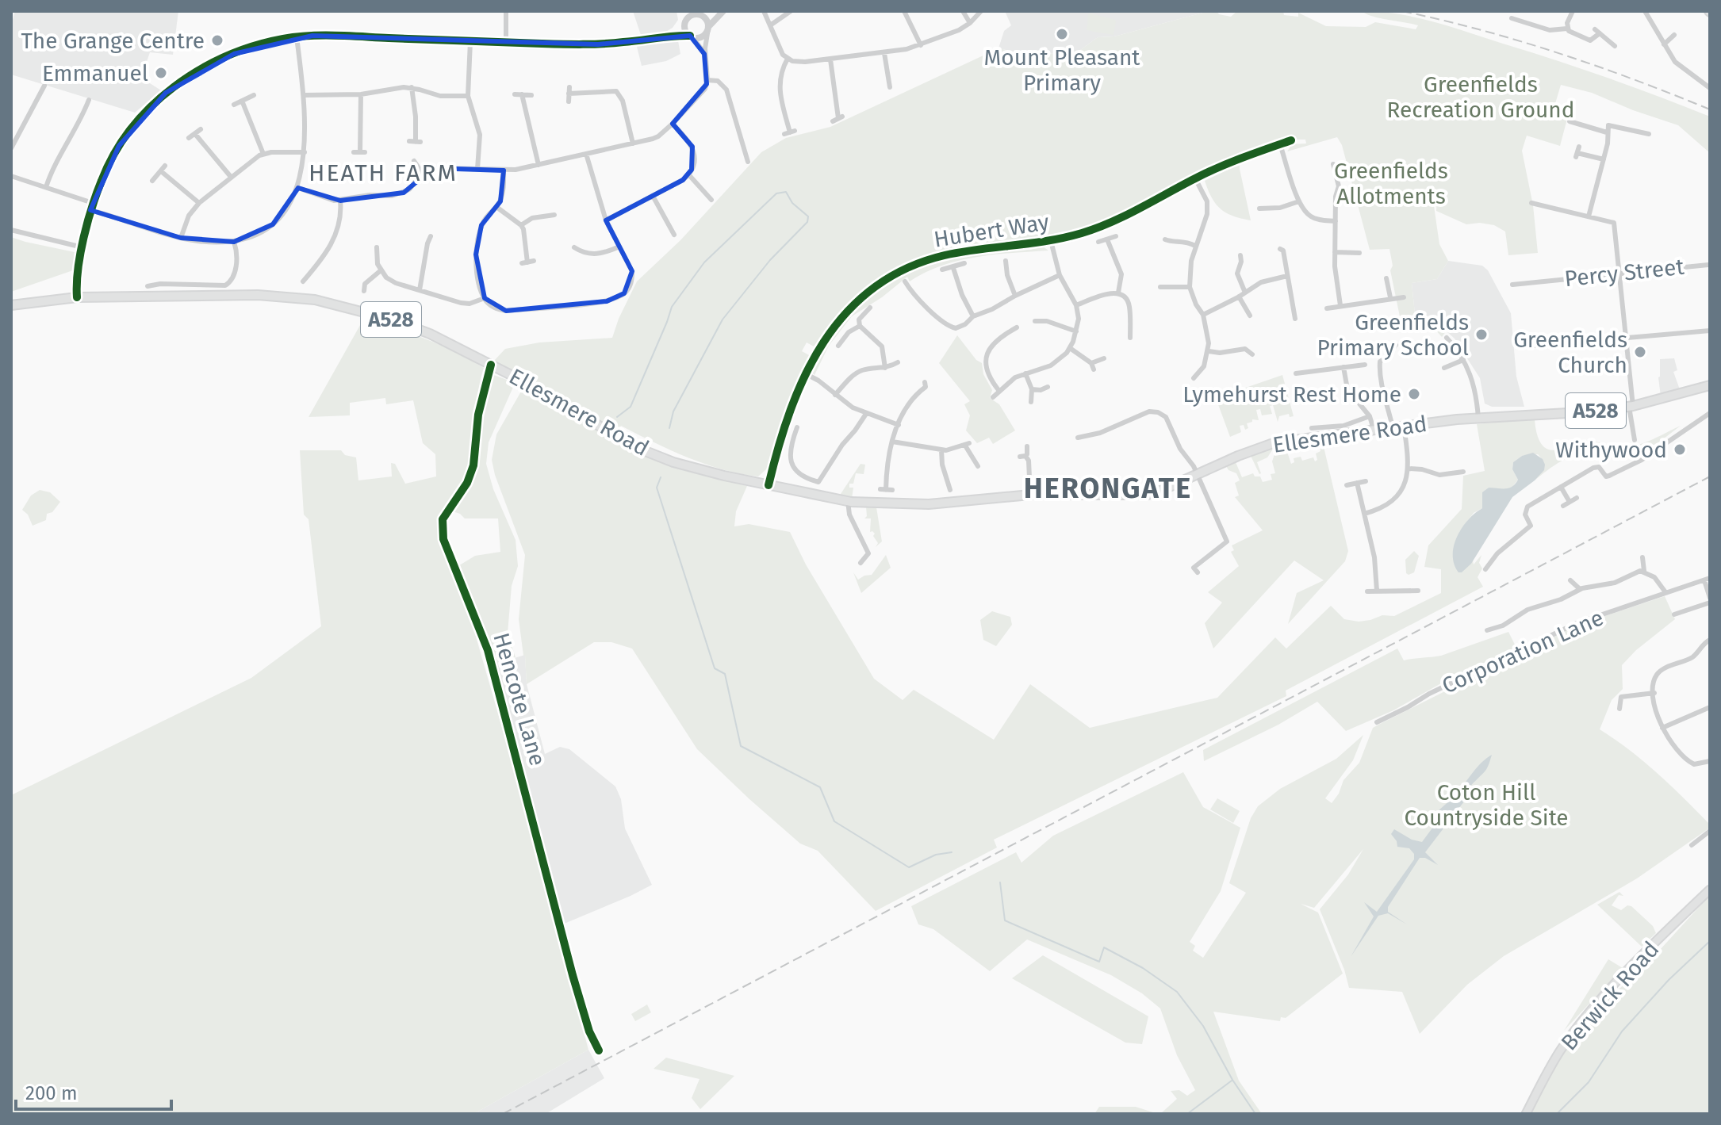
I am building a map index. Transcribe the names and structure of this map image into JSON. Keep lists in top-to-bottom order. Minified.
{"streets":{"main road":["A528","Ellesmere Road","Berwick Road"],"street":["Hubert Way","Percy Street","Corporation Lane","Hencote Lane"]},"crossings":[["Hubert Way","Ellesmere Road"],["Ellesmere Road","Hencote Lane"]],"districts":["HEATH FARM","HERONGATE"],"parks":["Greenfields Recreation Ground","Greenfields Allotments","Coton Hill Countryside Site"],"places":["Mount Pleasant Primary","The Grange Centre","Emmanuel","Greenfields Primary School","Greenfields Church","Lymehurst Rest Home","Withywood"],"scale_bar":"200 m"}
